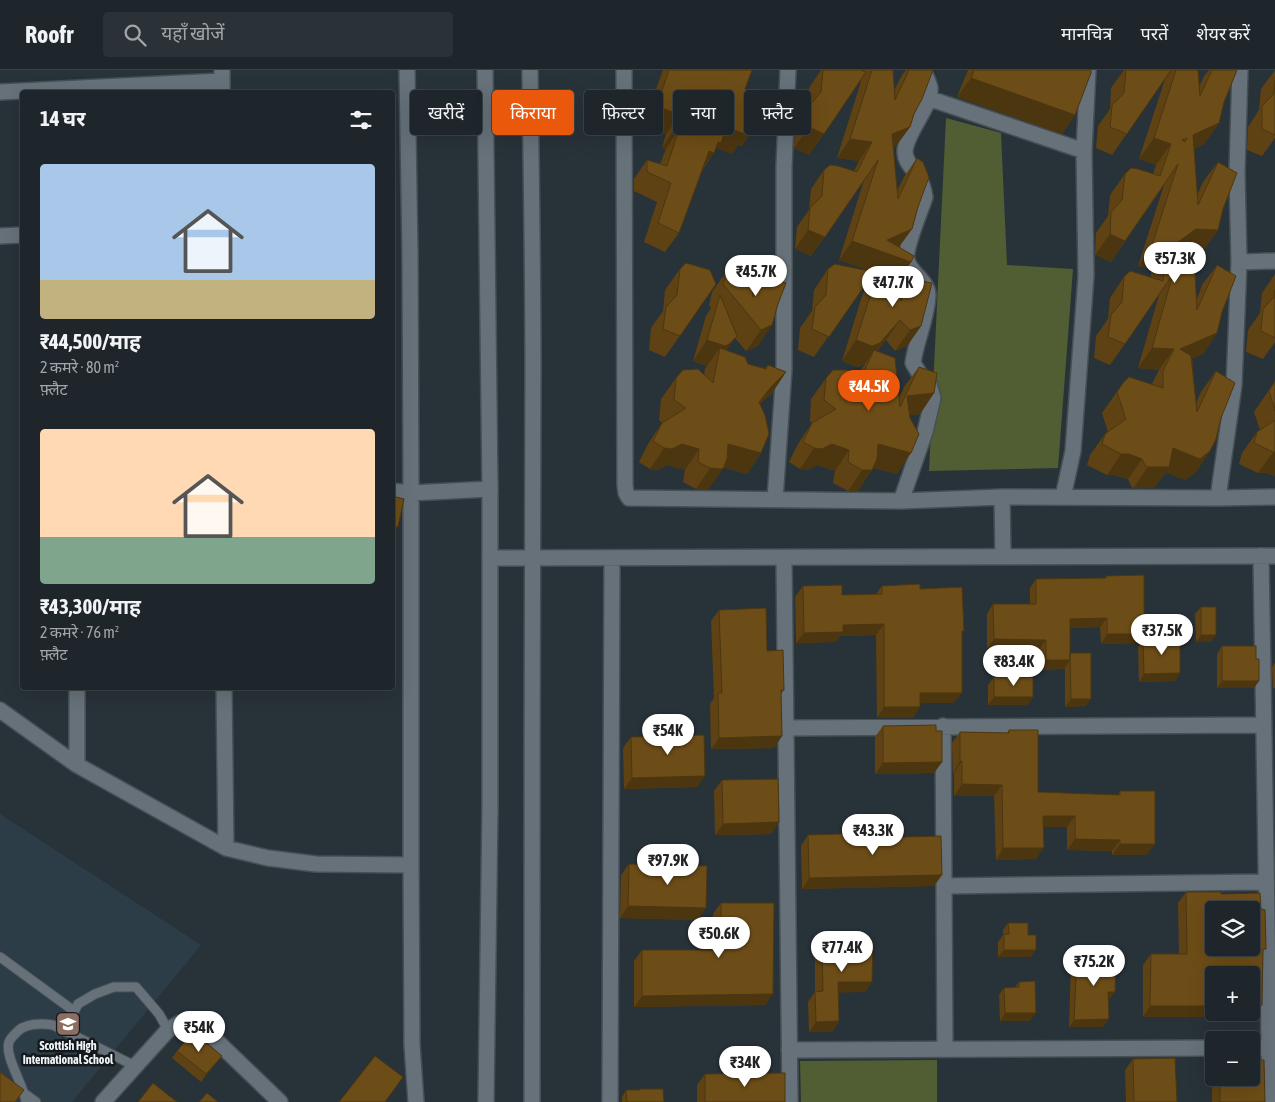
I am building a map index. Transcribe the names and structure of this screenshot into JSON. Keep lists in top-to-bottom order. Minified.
{"places":{"school or university":["Scottish High International School"]},"page":{"header":"Roofr","search":"यहाँ खोजें","nav":["मानचित्र","परतें","शेयर करें"],"chip":["खरीदें","किराया","फ़िल्टर","नया","फ़्लैट"],"heading":"14 घर","list":[{"name":"₹44,500/माह","note":"2 कमरे · 80 m² · फ़्लैट"},{"name":"₹43,300/माह","note":"2 कमरे · 76 m² · फ़्लैट"}],"price":["₹57.3K","₹45.7K","₹47.7K","₹44.5K","₹37.5K","₹83.4K","₹54K","₹43.3K","₹97.9K","₹50.6K","₹77.4K","₹75.2K","₹54K","₹34K"],"map_buttons":["+","−"]}}
